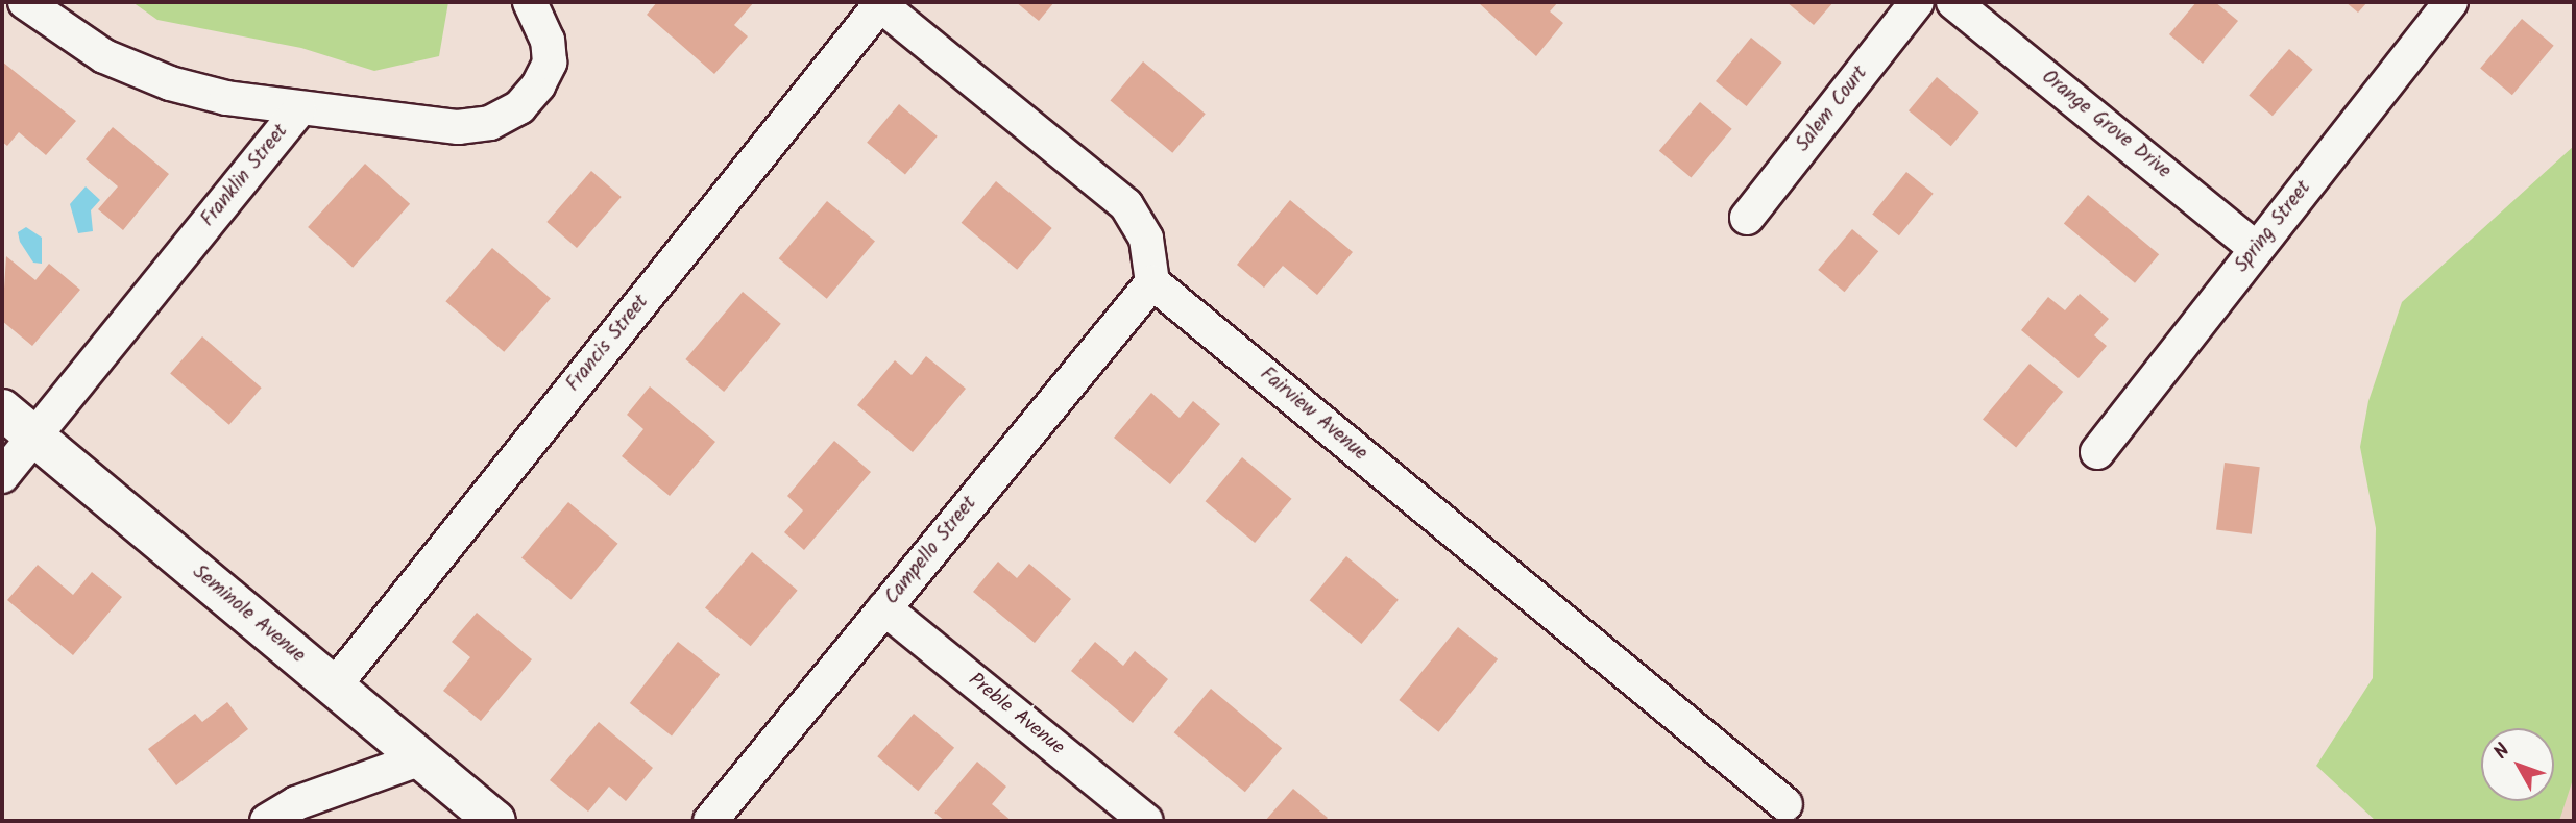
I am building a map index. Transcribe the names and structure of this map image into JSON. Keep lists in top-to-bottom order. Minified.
{"streets":{"street":["Salem Court","Orange Grove Drive","Franklin Street","Spring Street","Francis Street","Fairview Avenue","Campello Street","Seminole Avenue","Preble Avenue"]},"crossings":[["Orange Grove Drive","Spring Street"],["Franklin Street","Seminole Avenue"],["Francis Street","Seminole Avenue"],["Fairview Avenue","Campello Street"],["Campello Street","Preble Avenue"]],"north":"top left"}
